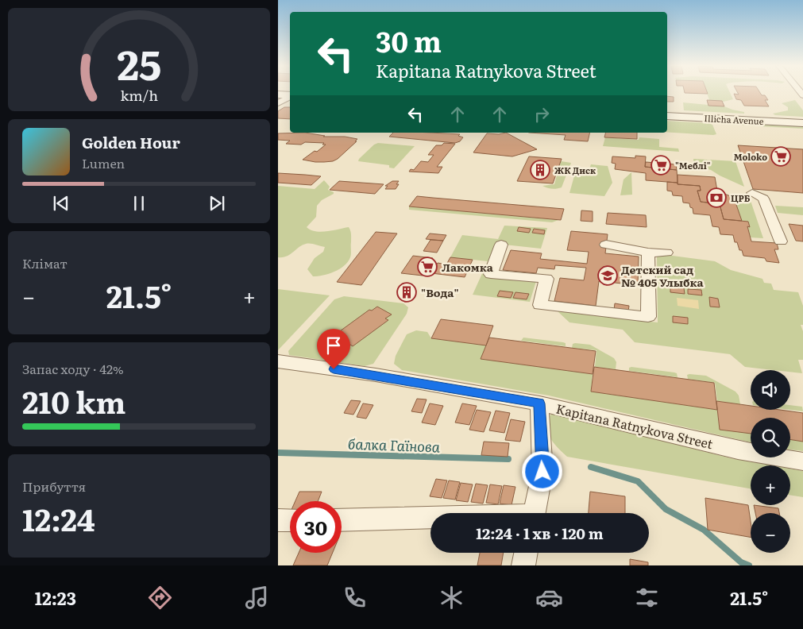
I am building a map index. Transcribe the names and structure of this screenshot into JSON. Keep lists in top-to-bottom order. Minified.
{"streets":{"main road":["Illicha Avenue"],"street":["Kapitana Ratnykova Street"]},"water":["балка Гаїнова"],"places":{"supermarket":["Moloko","\"Меблі\"","Лакомка"],"building":["ЖК Диск","\"Вода\""],"bank":["ЦРБ"],"school or university":["Детский сад № 405 Улыбка"]},"page":{"turn":["30 m","Kapitana Ratnykova Street"],"song":["Golden Hour","Lumen"],"tile":["Клімат",["Запас ходу · 42%","210 km"],["Прибуття","12:24"]],"heat":["−","21.5°","+"],"map_buttons":["+","−"],"limit":"30","trip":"12:24 · 1 хв · 120 m","tabs":["12:23","21.5°"],"gauge":["25","km/h"]}}
